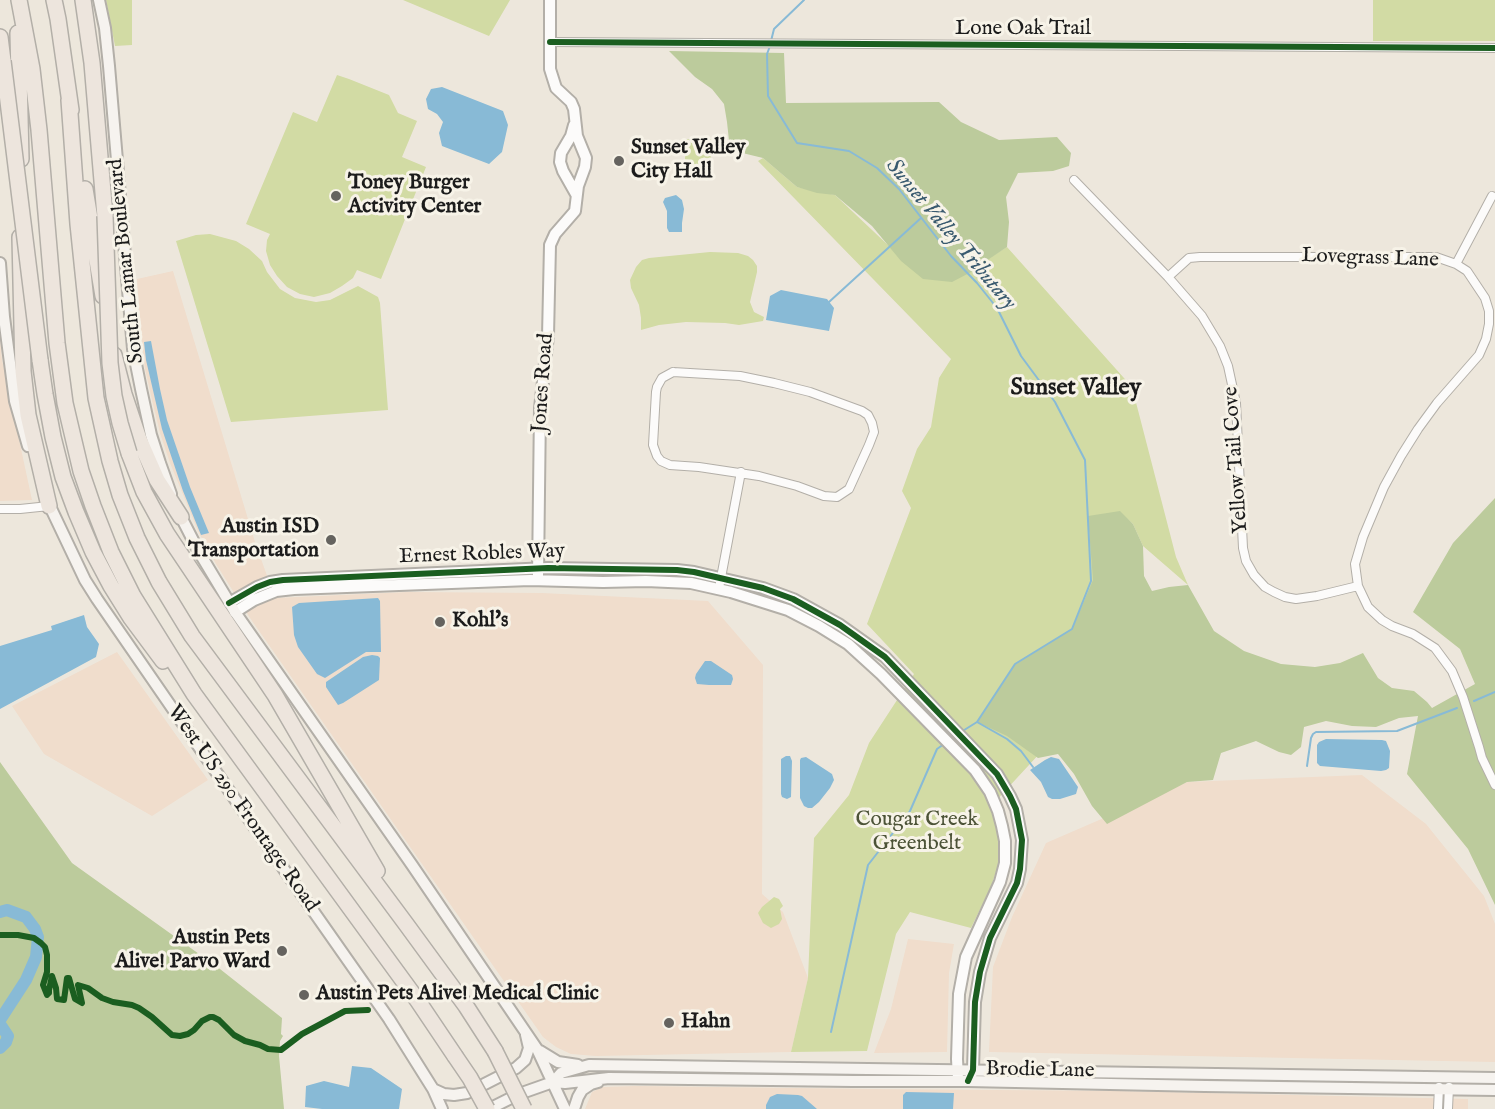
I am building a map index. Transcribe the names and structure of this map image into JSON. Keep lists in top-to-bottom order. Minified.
{"streets":{"main road":["South Lamar Boulevard","West US 290 Frontage Road","Brodie Lane"],"street":["Lone Oak Trail","Lovegrass Lane","Jones Road","Yellow Tail Cove","Ernest Robles Way"]},"crossings":[["Lone Oak Trail","Jones Road"],["Lovegrass Lane","Yellow Tail Cove"],["Jones Road","Ernest Robles Way"],["Ernest Robles Way","Brodie Lane"]],"districts":["Sunset Valley"],"water":["Sunset Valley Tributary"],"parks":["Cougar Creek Greenbelt"],"places":["Sunset Valley City Hall","Toney Burger Activity Center","Austin ISD Transportation","Kohl's","Austin Pets Alive! Parvo Ward","Austin Pets Alive! Medical Clinic","Hahn"]}
